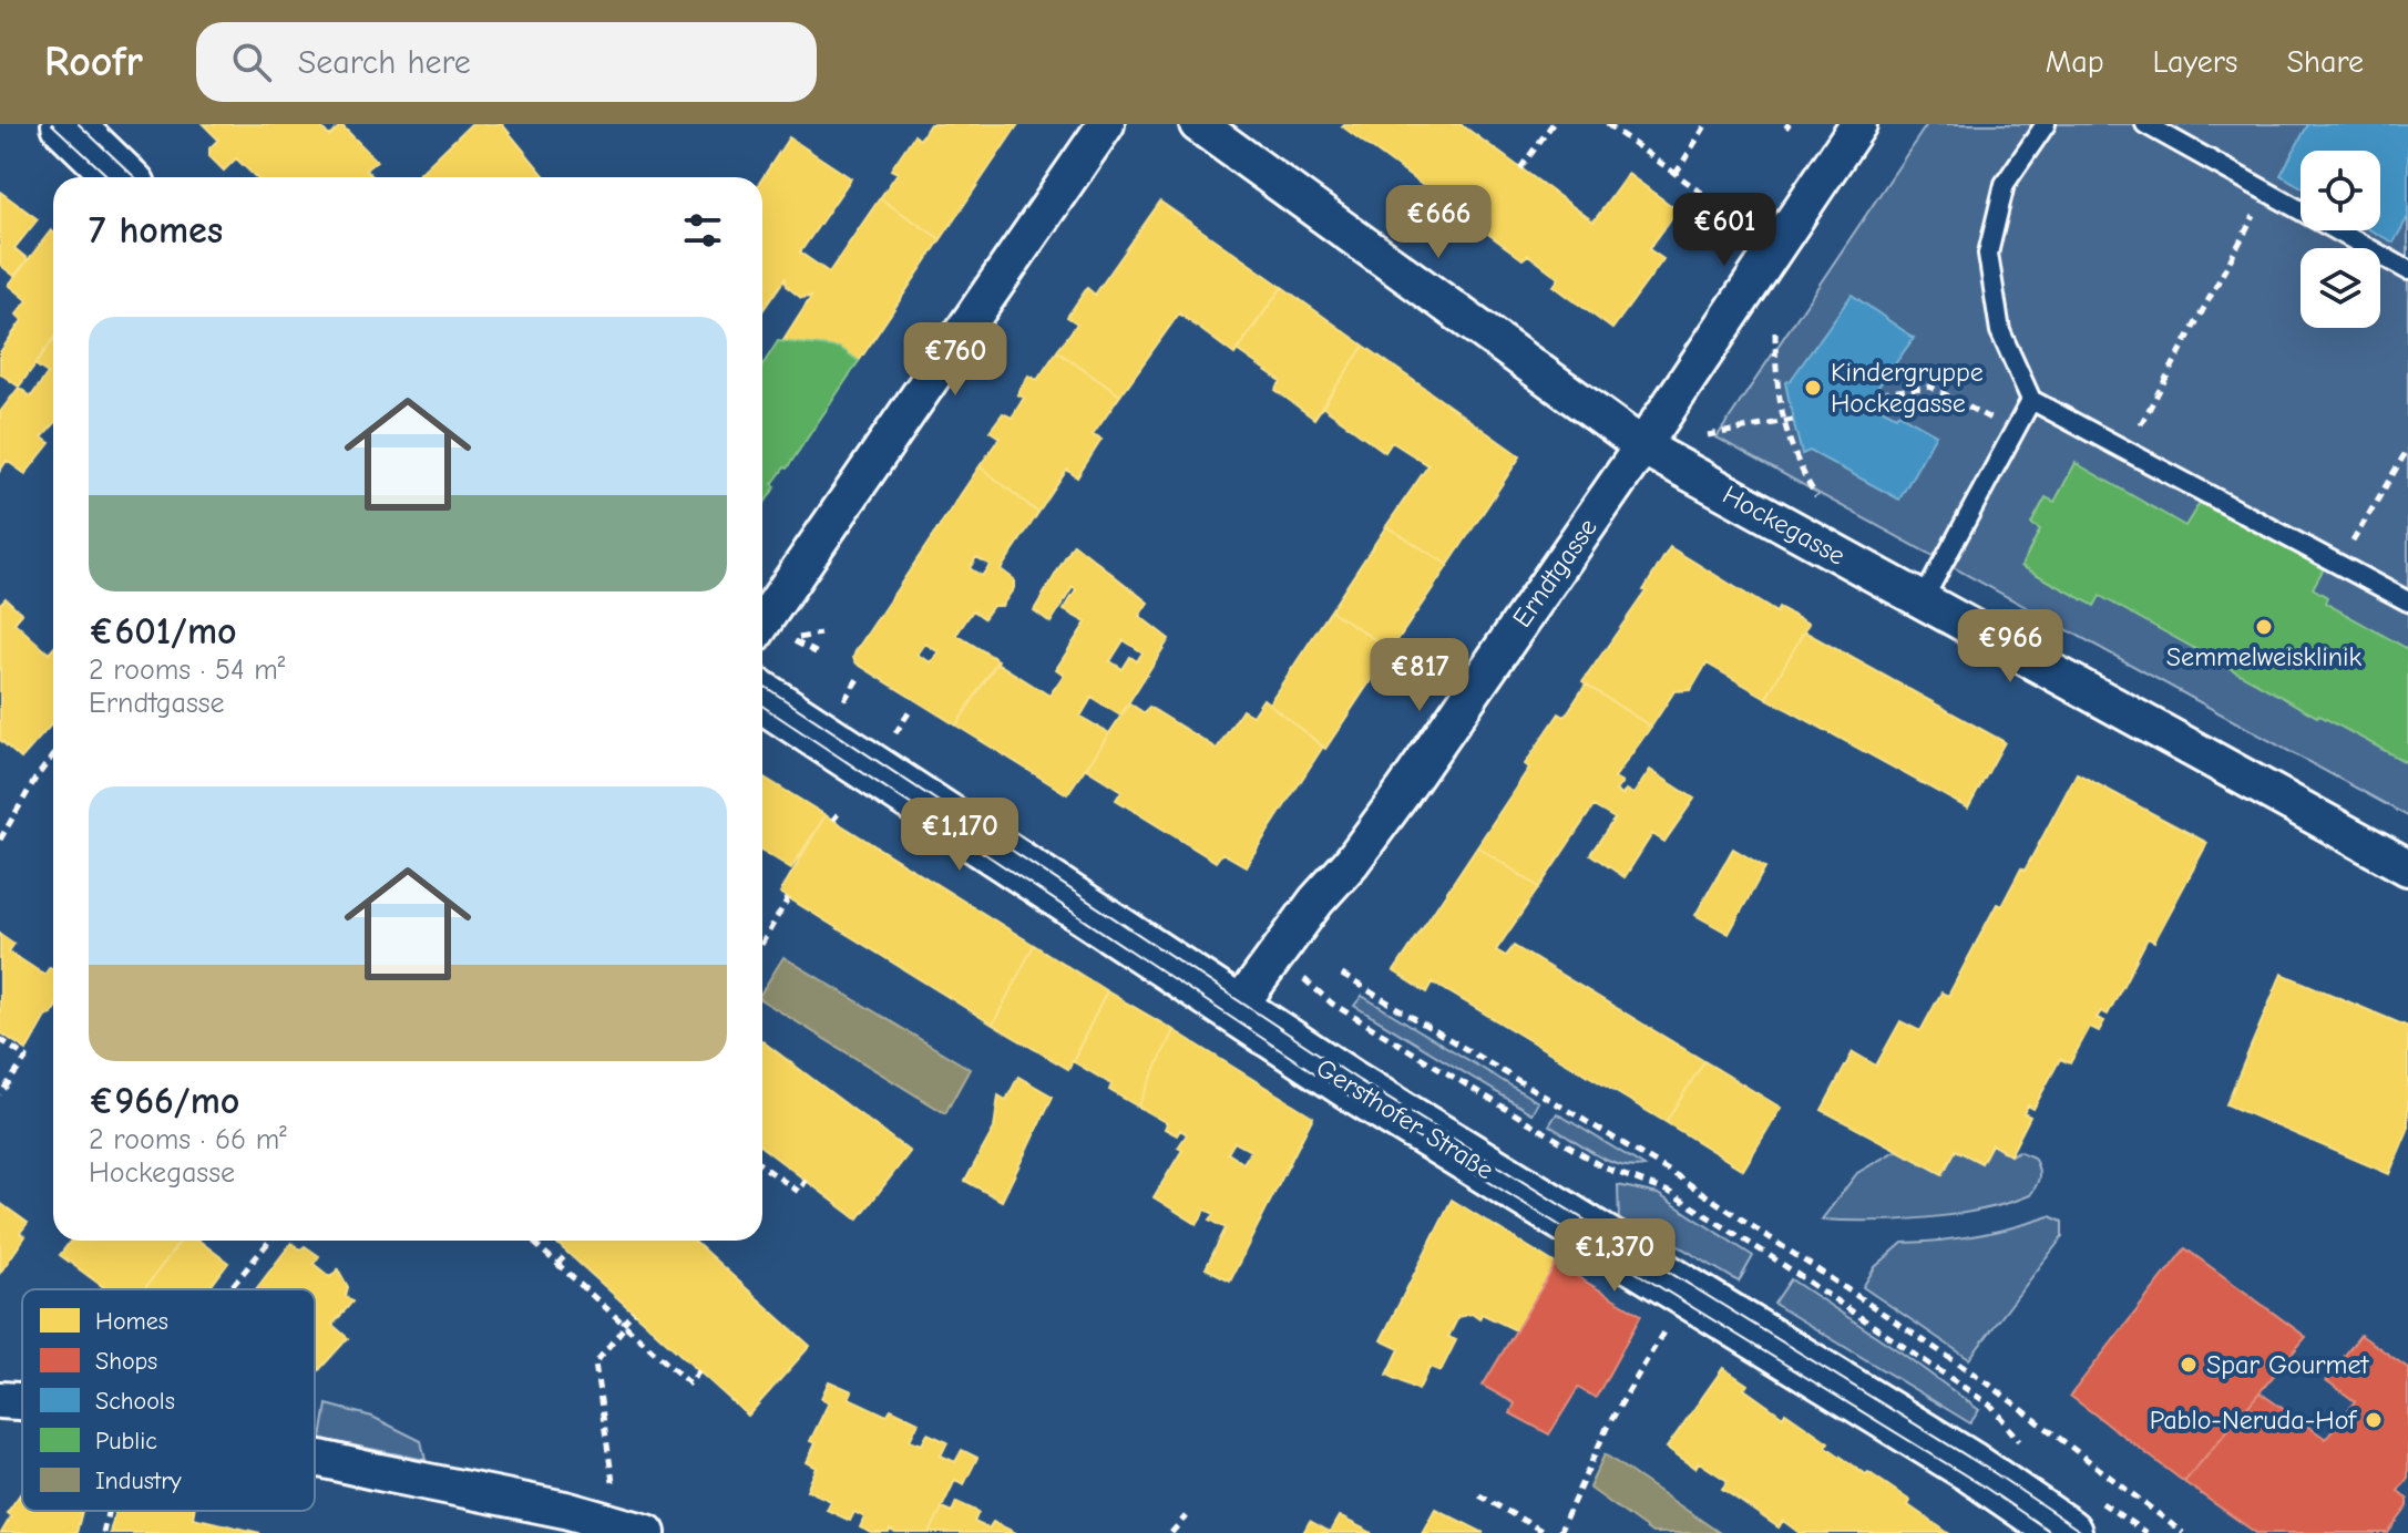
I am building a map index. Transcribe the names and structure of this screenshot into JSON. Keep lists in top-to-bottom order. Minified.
{"streets":{"street":["Hockegasse","Erndtgasse","Gersthofer Straße"]},"crossings":[["Hockegasse","Erndtgasse"],["Erndtgasse","Gersthofer Straße"]],"places":["Kindergruppe Hockegasse","Semmelweisklinik","Spar Gourmet","Pablo-Neruda-Hof"],"legend":["Homes","Shops","Schools","Public","Industry"],"page":{"header":"Roofr","search":"Search here","nav":["Map","Layers","Share"],"heading":"7 homes","price":["€666","€601","€760","€966","€817","€1,170","€1,370"],"list":[{"name":"€601/mo","note":"2 rooms · 54 m² · Erndtgasse"},{"name":"€966/mo","note":"2 rooms · 66 m² · Hockegasse"}]}}
